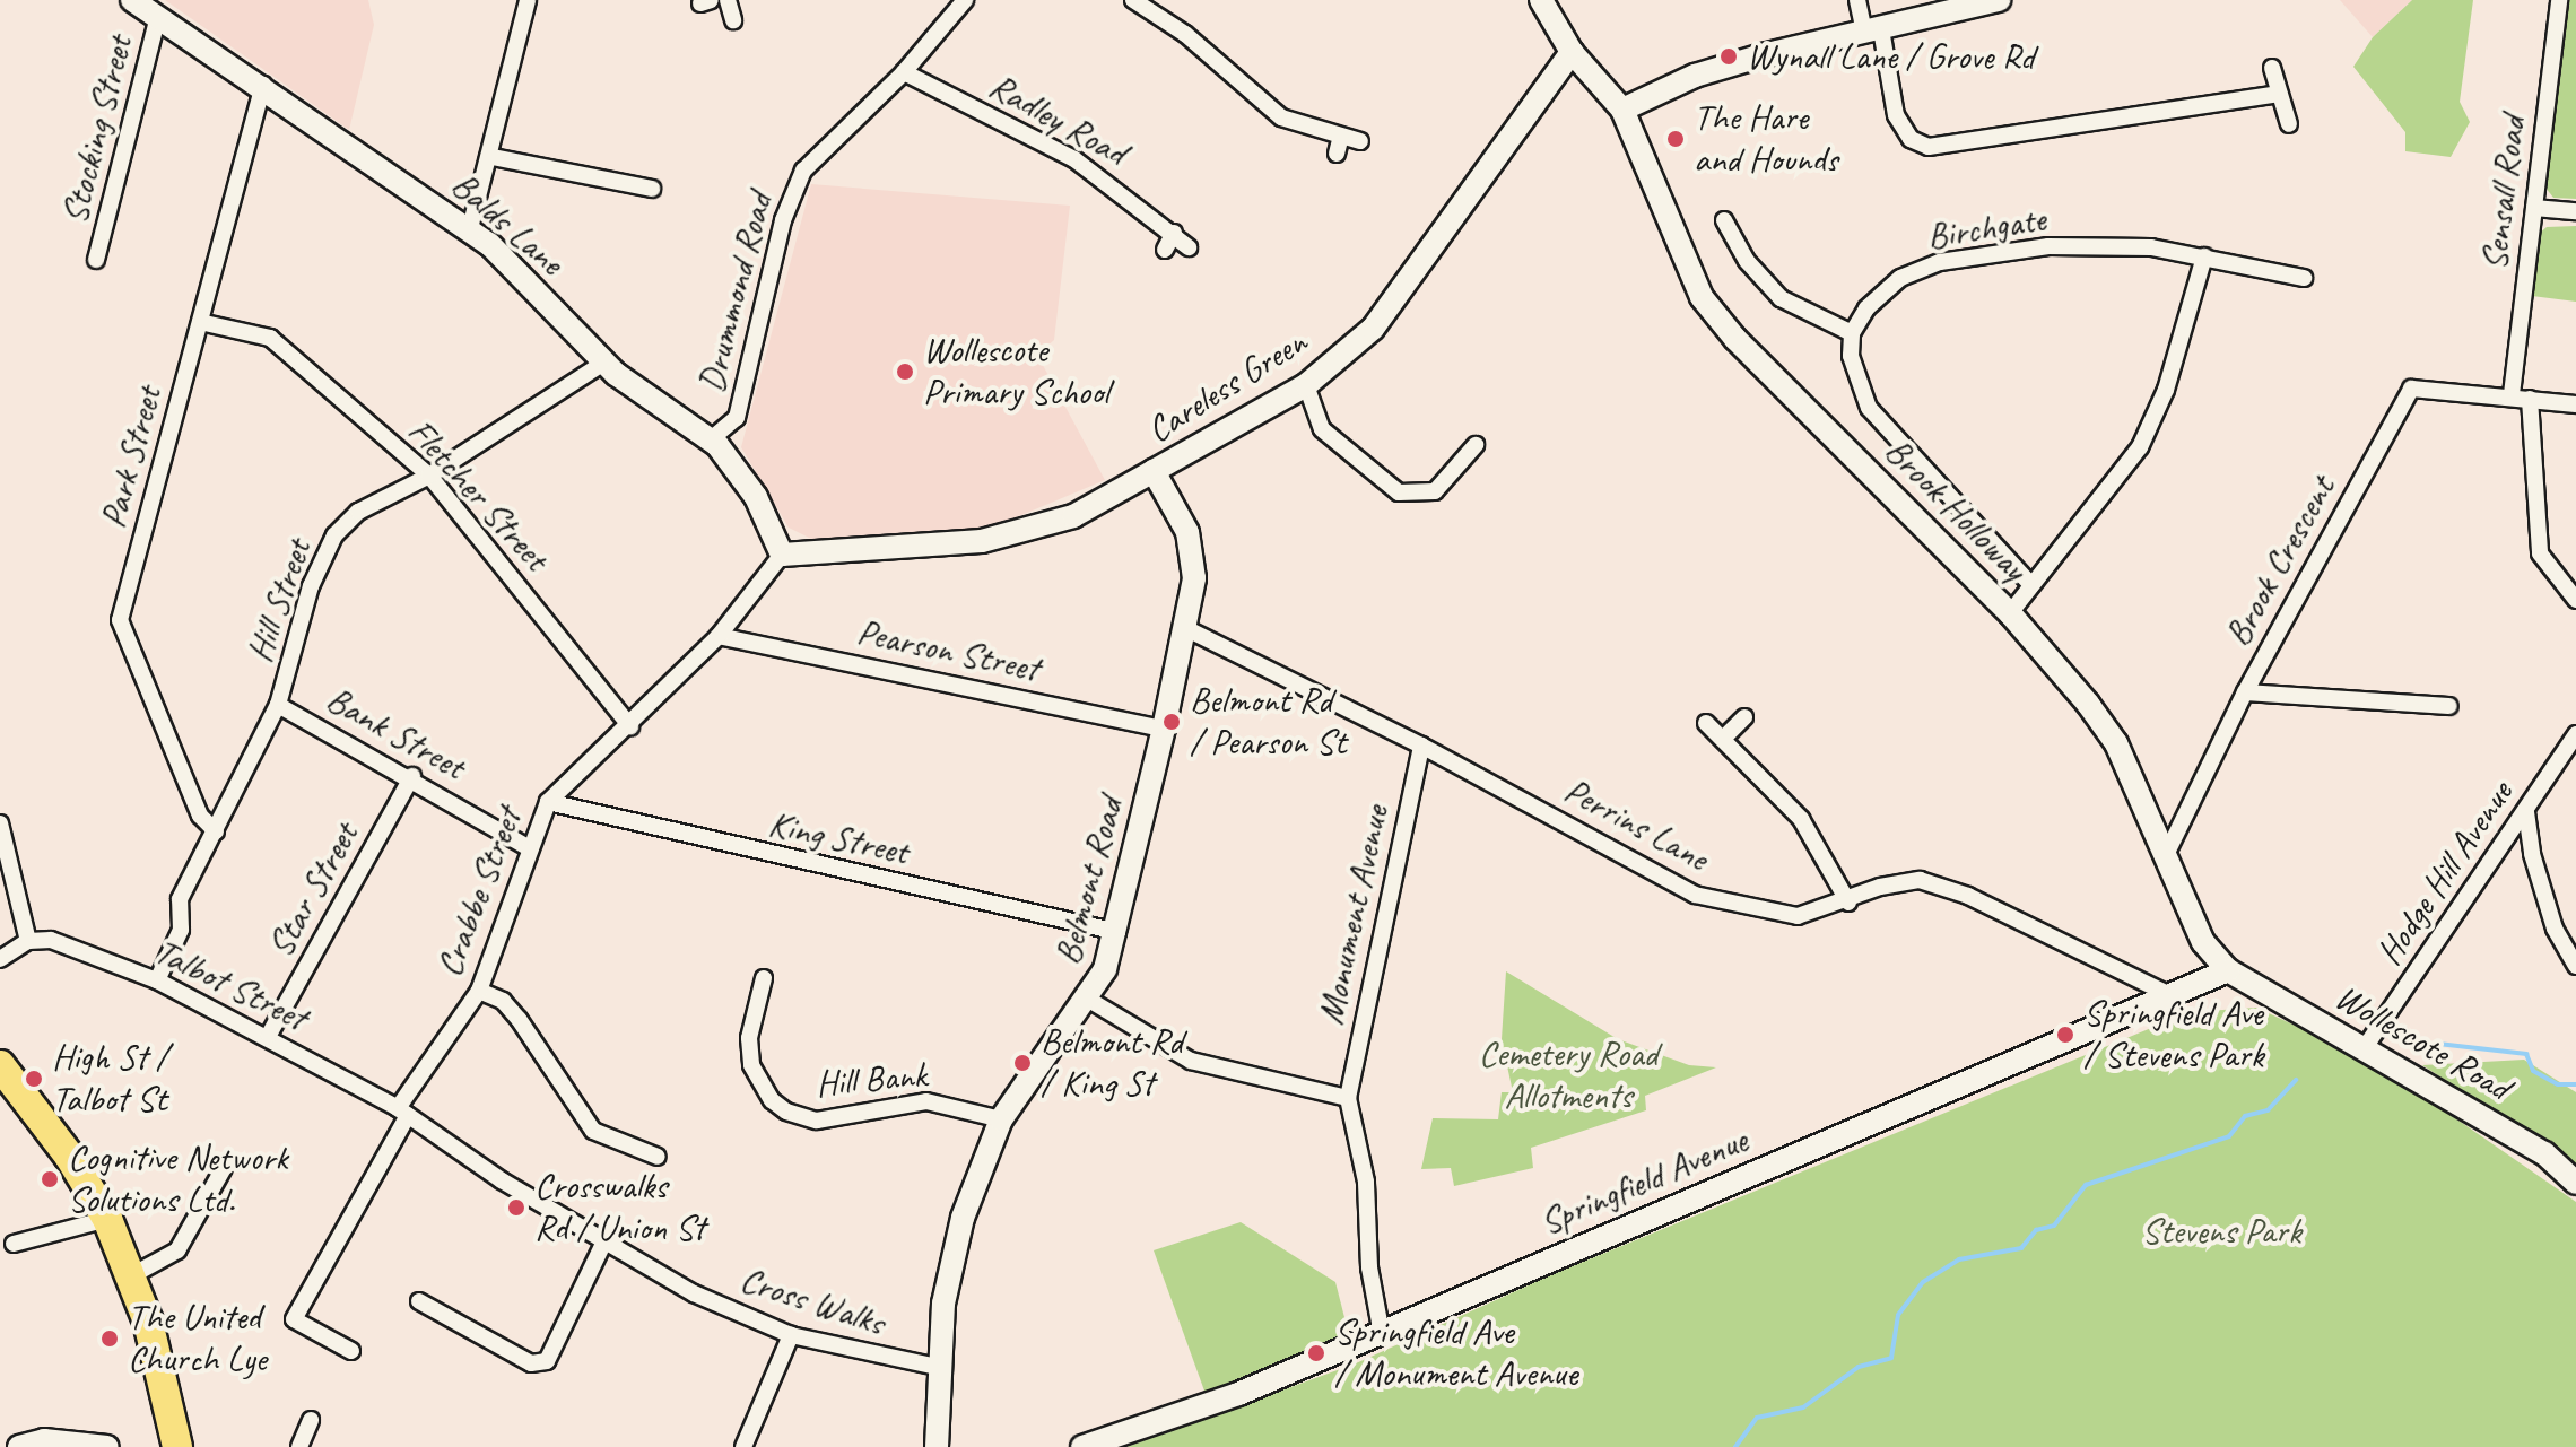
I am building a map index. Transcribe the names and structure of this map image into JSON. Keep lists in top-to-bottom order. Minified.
{"streets":{"street":["Radley Road","Stocking Street","Sensall Road","Balds Lane","Birchgate","Drummond Road","Careless Green","Park Street","Fletcher Street","Brook Holloway","Brook Crescent","Hill Street","Pearson Street","Bank Street","Perrins Lane","King Street","Hodge Hill Avenue","Belmont Road","Star Street","Crabbe Street","Monument Avenue","Talbot Street","Wollescote Road","Hill Bank","Springfield Avenue","Cross Walks"]},"crossings":[["Radley Road","Drummond Road"],["Stocking Street","Balds Lane"],["Sensall Road","Brook Crescent"],["Balds Lane","Drummond Road"],["Balds Lane","Careless Green"],["Balds Lane","Park Street"],["Balds Lane","Hill Street"],["Balds Lane","Crabbe Street"],["Careless Green","Brook Holloway"],["Careless Green","Belmont Road"],["Careless Green","Crabbe Street"],["Park Street","Fletcher Street"],["Park Street","Hill Street"],["Fletcher Street","Hill Street"],["Fletcher Street","Crabbe Street"],["Brook Holloway","Brook Crescent"],["Brook Holloway","Wollescote Road"],["Brook Holloway","Springfield Avenue"],["Hill Street","Bank Street"],["Hill Street","Talbot Street"],["Pearson Street","Belmont Road"],["Pearson Street","Crabbe Street"],["Bank Street","Star Street"],["Bank Street","Crabbe Street"],["Perrins Lane","Belmont Road"],["Perrins Lane","Monument Avenue"],["Perrins Lane","Springfield Avenue"],["King Street","Belmont Road"],["King Street","Crabbe Street"],["Hodge Hill Avenue","Wollescote Road"],["Belmont Road","Hill Bank"],["Belmont Road","Cross Walks"],["Star Street","Talbot Street"],["Crabbe Street","Talbot Street"],["Crabbe Street","Cross Walks"],["Monument Avenue","Springfield Avenue"],["Talbot Street","Cross Walks"],["Wollescote Road","Springfield Avenue"]],"parks":["Cemetery Road Allotments","Stevens Park"],"places":["Wynall Lane / Grove Rd","The Hare and Hounds","Wollescote Primary School","Belmont Rd / Pearson St","Springfield Ave / Stevens Park","Belmont Rd / King St","High St / Talbot St","Cognitive Network Solutions Ltd.","Crosswalks Rd / Union St","The United Church Lye","Springfield Ave / Monument Avenue"]}
